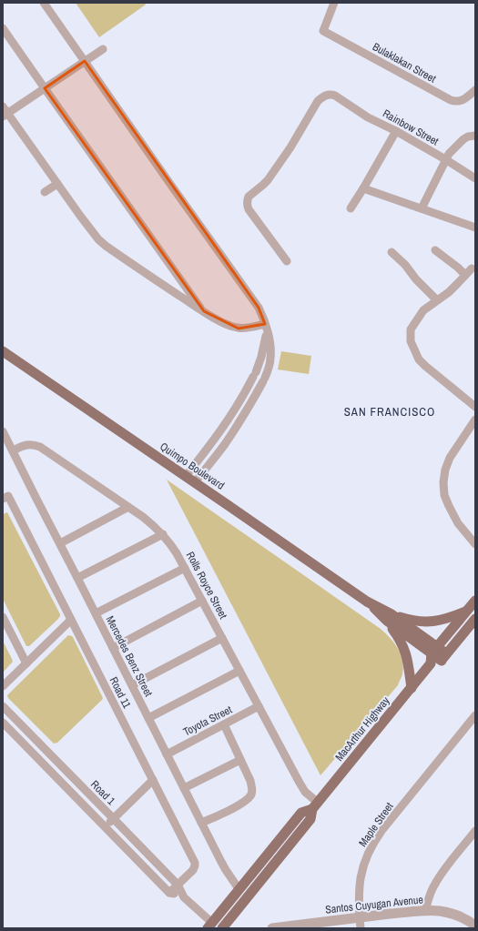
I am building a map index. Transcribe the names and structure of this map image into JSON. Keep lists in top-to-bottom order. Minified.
{"streets":{"main road":["Quimpo Boulevard","MacArthur Highway"],"street":["Bulaklakan Street","Rainbow Street","Rolls Royce Street","Mercedes Benz Street","Road 11","Toyota Street","Road 1","Maple Street","Santos Cuyugan Avenue"]},"crossings":[["Quimpo Boulevard","MacArthur Highway"],["Rolls Royce Street","Mercedes Benz Street"],["Rolls Royce Street","Toyota Street"],["Rolls Royce Street","MacArthur Highway"],["Mercedes Benz Street","Toyota Street"],["Mercedes Benz Street","MacArthur Highway"],["Road 11","Road 1"],["MacArthur Highway","Road 1"],["Maple Street","Santos Cuyugan Avenue"]],"districts":["SAN FRANCISCO"]}
